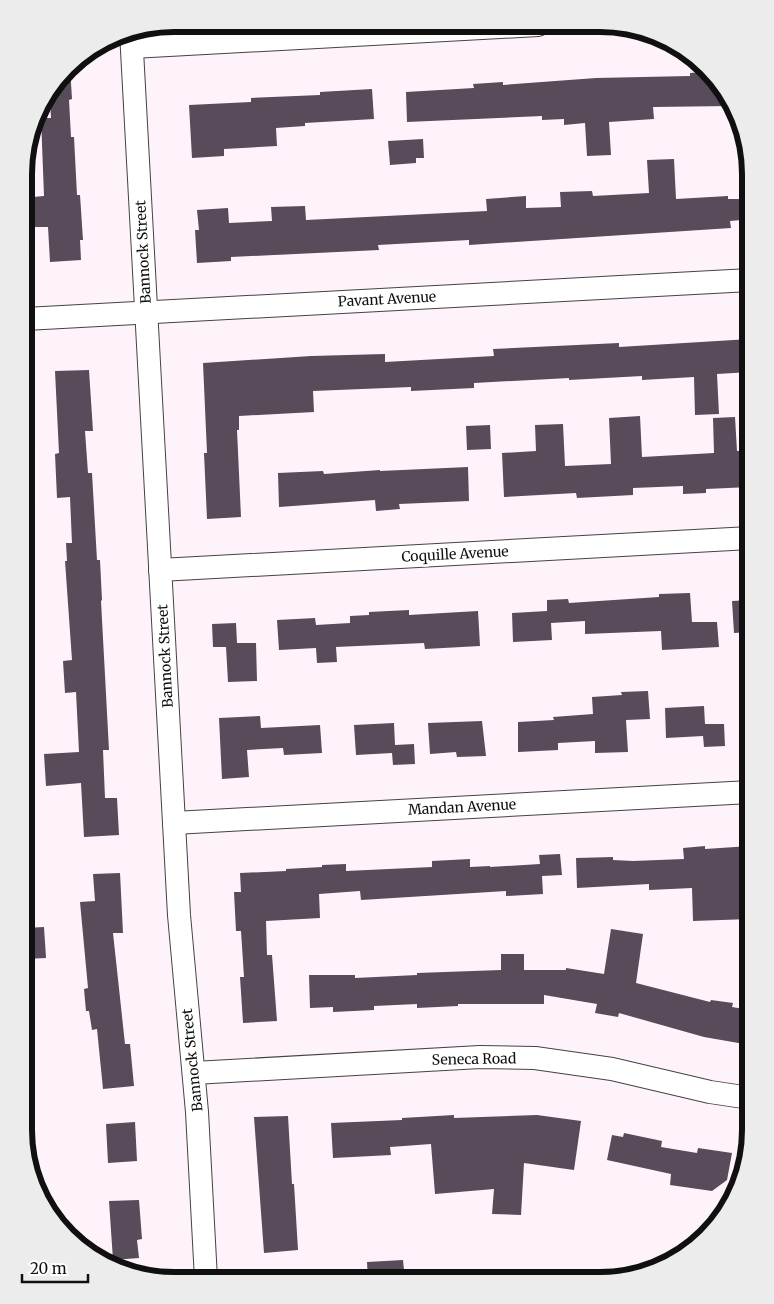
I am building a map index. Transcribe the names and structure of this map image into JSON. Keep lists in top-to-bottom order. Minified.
{"streets":{"street":["Bannock Street","Pavant Avenue","Coquille Avenue","Mandan Avenue","Seneca Road"]},"crossings":[["Bannock Street","Pavant Avenue"],["Bannock Street","Coquille Avenue"],["Bannock Street","Mandan Avenue"],["Bannock Street","Seneca Road"]],"scale_bar":"20 m"}
